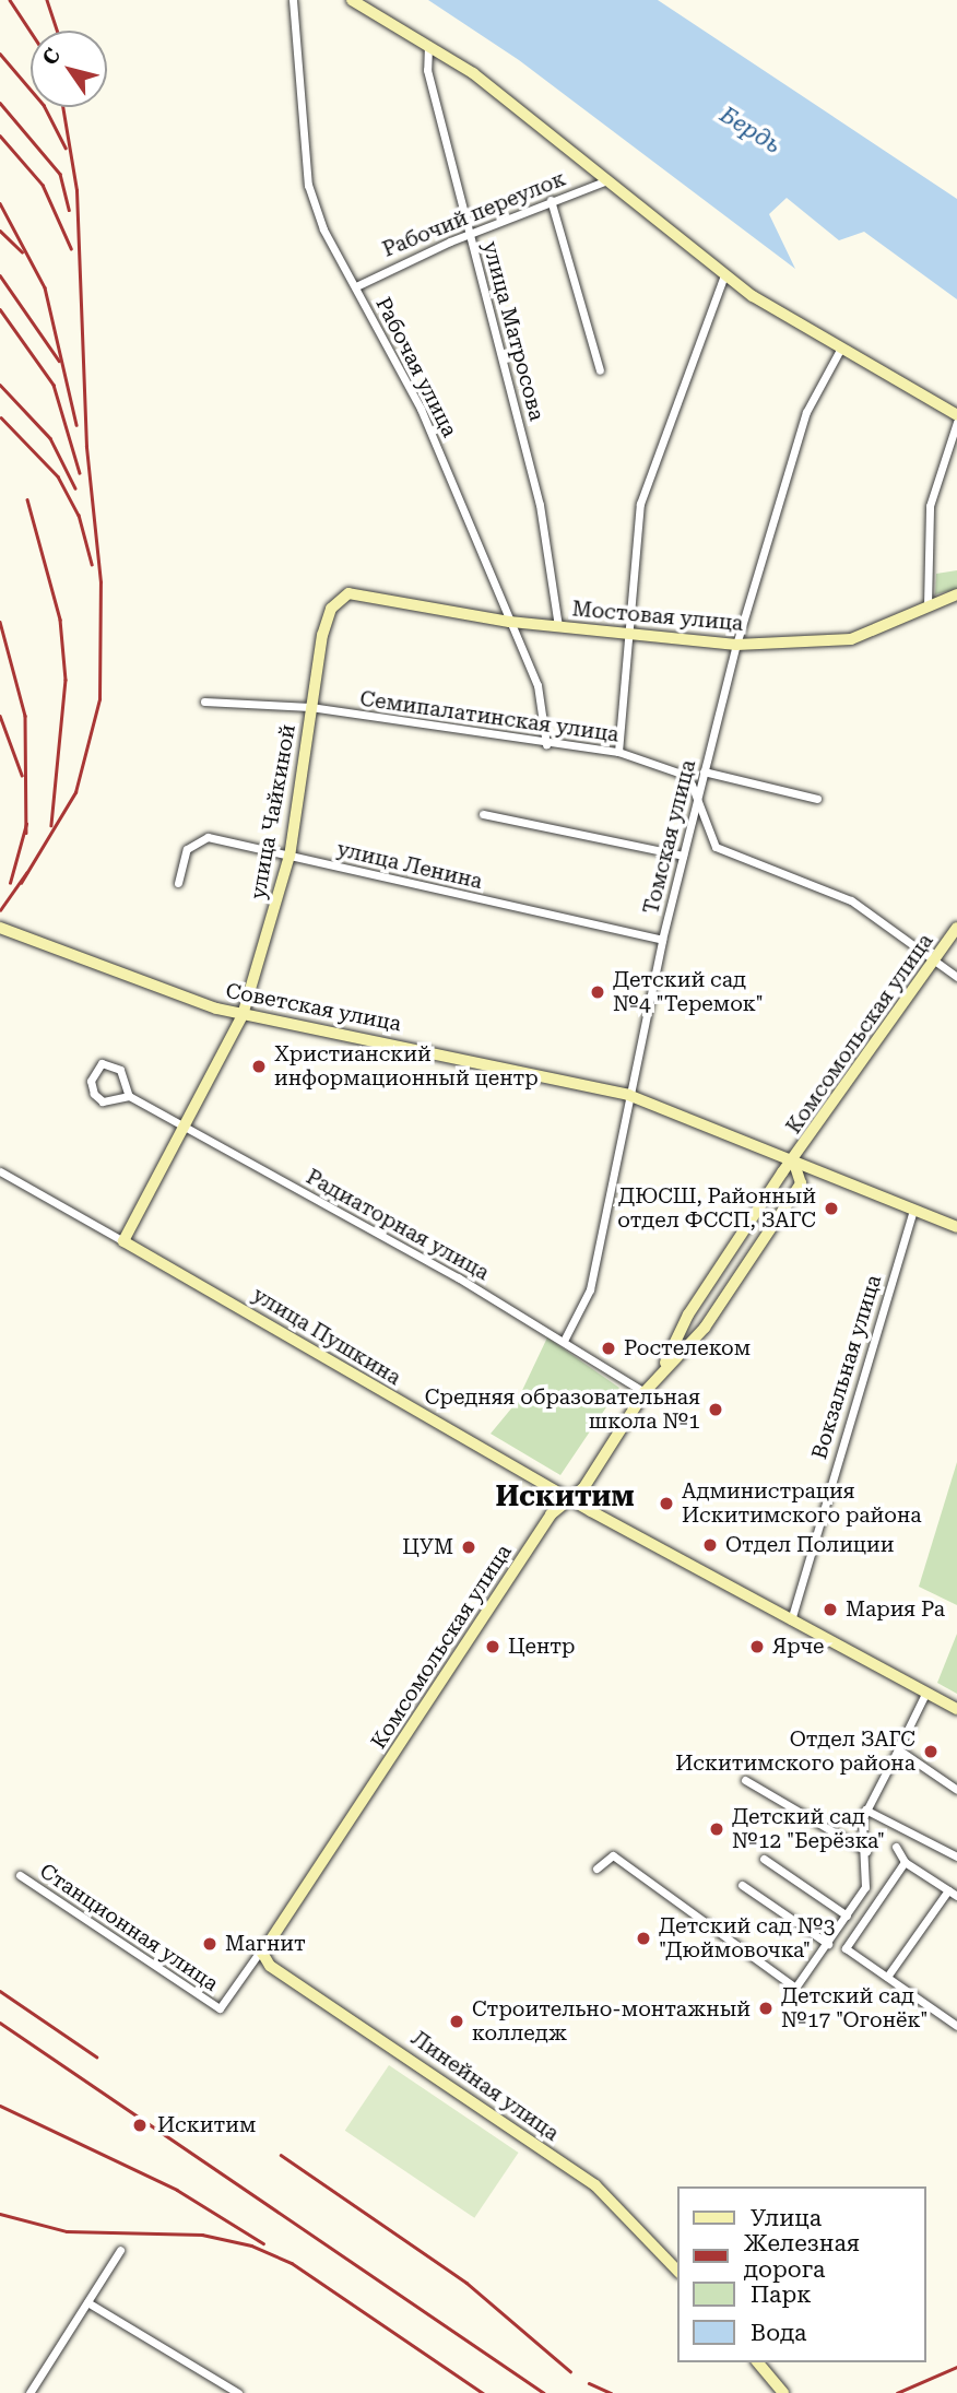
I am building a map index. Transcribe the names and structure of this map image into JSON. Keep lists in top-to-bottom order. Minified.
{"streets":{"main road":["Мостовая улица","улица Чайкиной","Советская улица","Комсомольская улица","улица Пушкина","Линейная улица"],"street":["Рабочий переулок","улица Матросова","Рабочая улица","Семипалатинская улица","Томская улица","улица Ленина","Радиаторная улица","Вокзальная улица","Станционная улица"]},"crossings":[["Рабочий переулок","улица Матросова"],["Рабочий переулок","Рабочая улица"],["улица Матросова","Мостовая улица"],["Рабочая улица","Мостовая улица"],["Рабочая улица","Семипалатинская улица"],["Мостовая улица","улица Чайкиной"],["Мостовая улица","Томская улица"],["Семипалатинская улица","улица Чайкиной"],["Семипалатинская улица","Томская улица"],["Семипалатинская улица","Комсомольская улица"],["улица Чайкиной","улица Ленина"],["улица Чайкиной","Советская улица"],["улица Чайкиной","Радиаторная улица"],["улица Чайкиной","улица Пушкина"],["Томская улица","улица Ленина"],["Томская улица","Советская улица"],["Томская улица","Радиаторная улица"],["Советская улица","Комсомольская улица"],["Советская улица","Вокзальная улица"],["Комсомольская улица","Радиаторная улица"],["Комсомольская улица","улица Пушкина"],["Комсомольская улица","Станционная улица"],["Комсомольская улица","Линейная улица"],["улица Пушкина","Вокзальная улица"],["Станционная улица","Линейная улица"]],"districts":["Искитим"],"water":["Бердь"],"places":["Детский сад №4 \"Теремок\"","Христианский информационный центр","ДЮСШ, Районный отдел ФССП, ЗАГС","Ростелеком","Средняя образовательная школа №1","Администрация Искитимского района","Отдел Полиции","ЦУМ","Мария Ра","Центр","Ярче","Отдел ЗАГС Искитимского района","Детский сад №12 \"Берёзка\"","Детский сад №3 \"Дюймовочка\"","Магнит","Детский сад №17 \"Огонёк\"","Строительно-монтажный колледж","Искитим"],"legend":["Улица","Железная дорога","Парк","Вода"],"north":"top left"}
